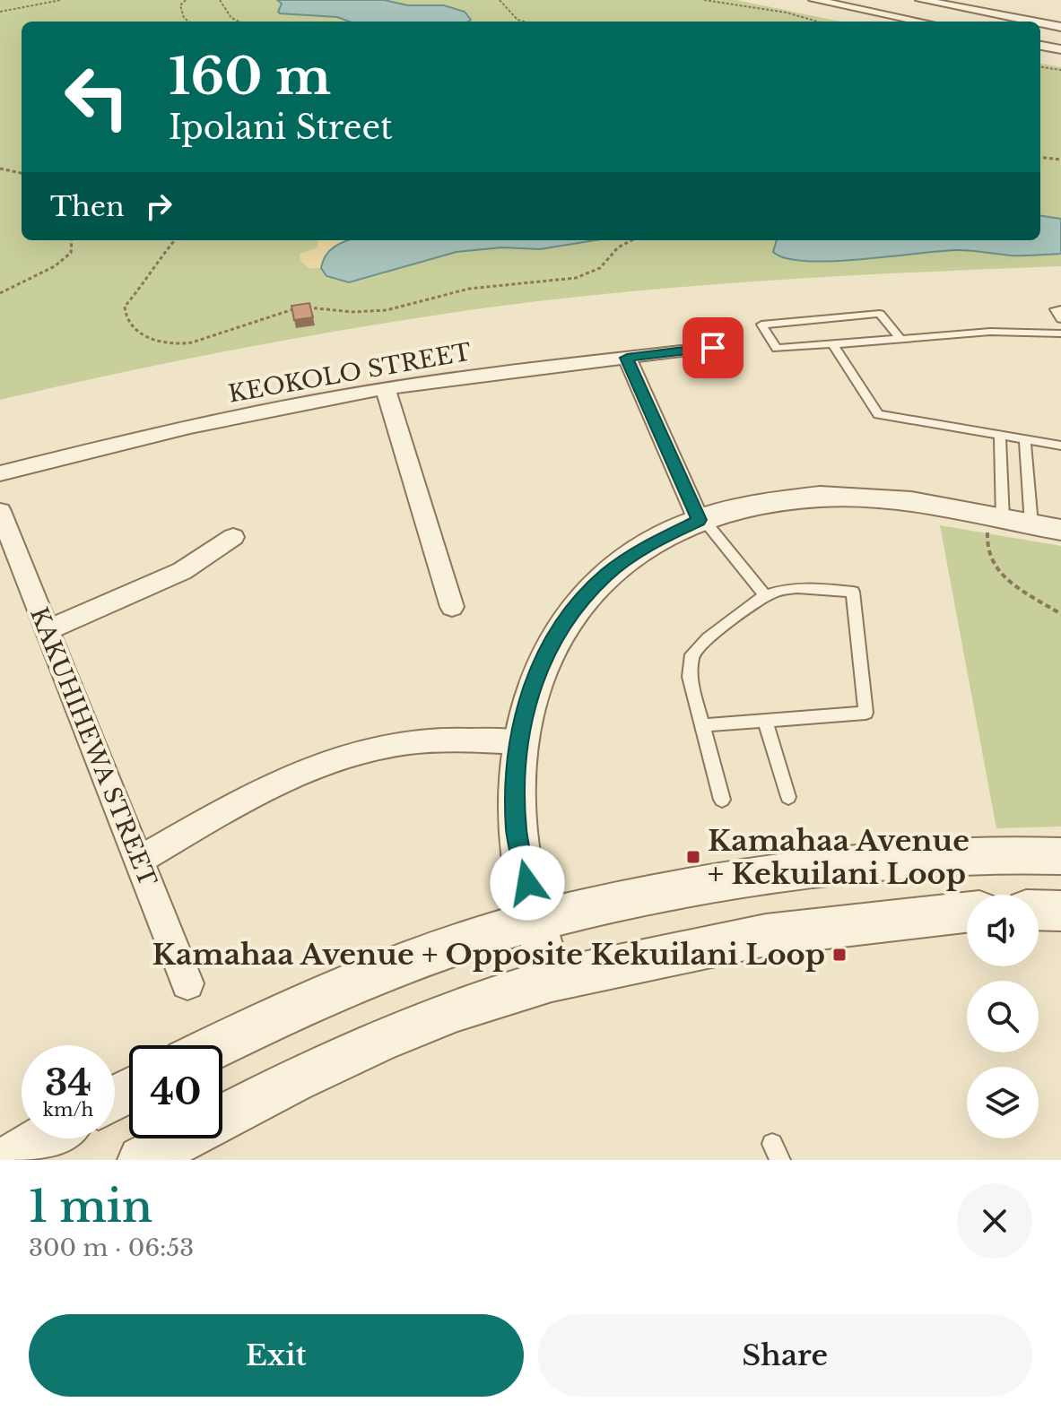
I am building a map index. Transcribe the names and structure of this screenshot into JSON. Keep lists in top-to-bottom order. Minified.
{"streets":{"street":["KEOKOLO STREET","KAKUHIHEWA STREET"]},"places":{"transit":["Kamahaa Avenue + Kekuilani Loop","Kamahaa Avenue + Opposite Kekuilani Loop"]},"page":{"turn":["160 m","Ipolani Street"],"then":"Then","speed":"34 km/h","limit":"40","heading":["1 min","300 m · 06:53"],"buttons":["Exit","Share"]}}
